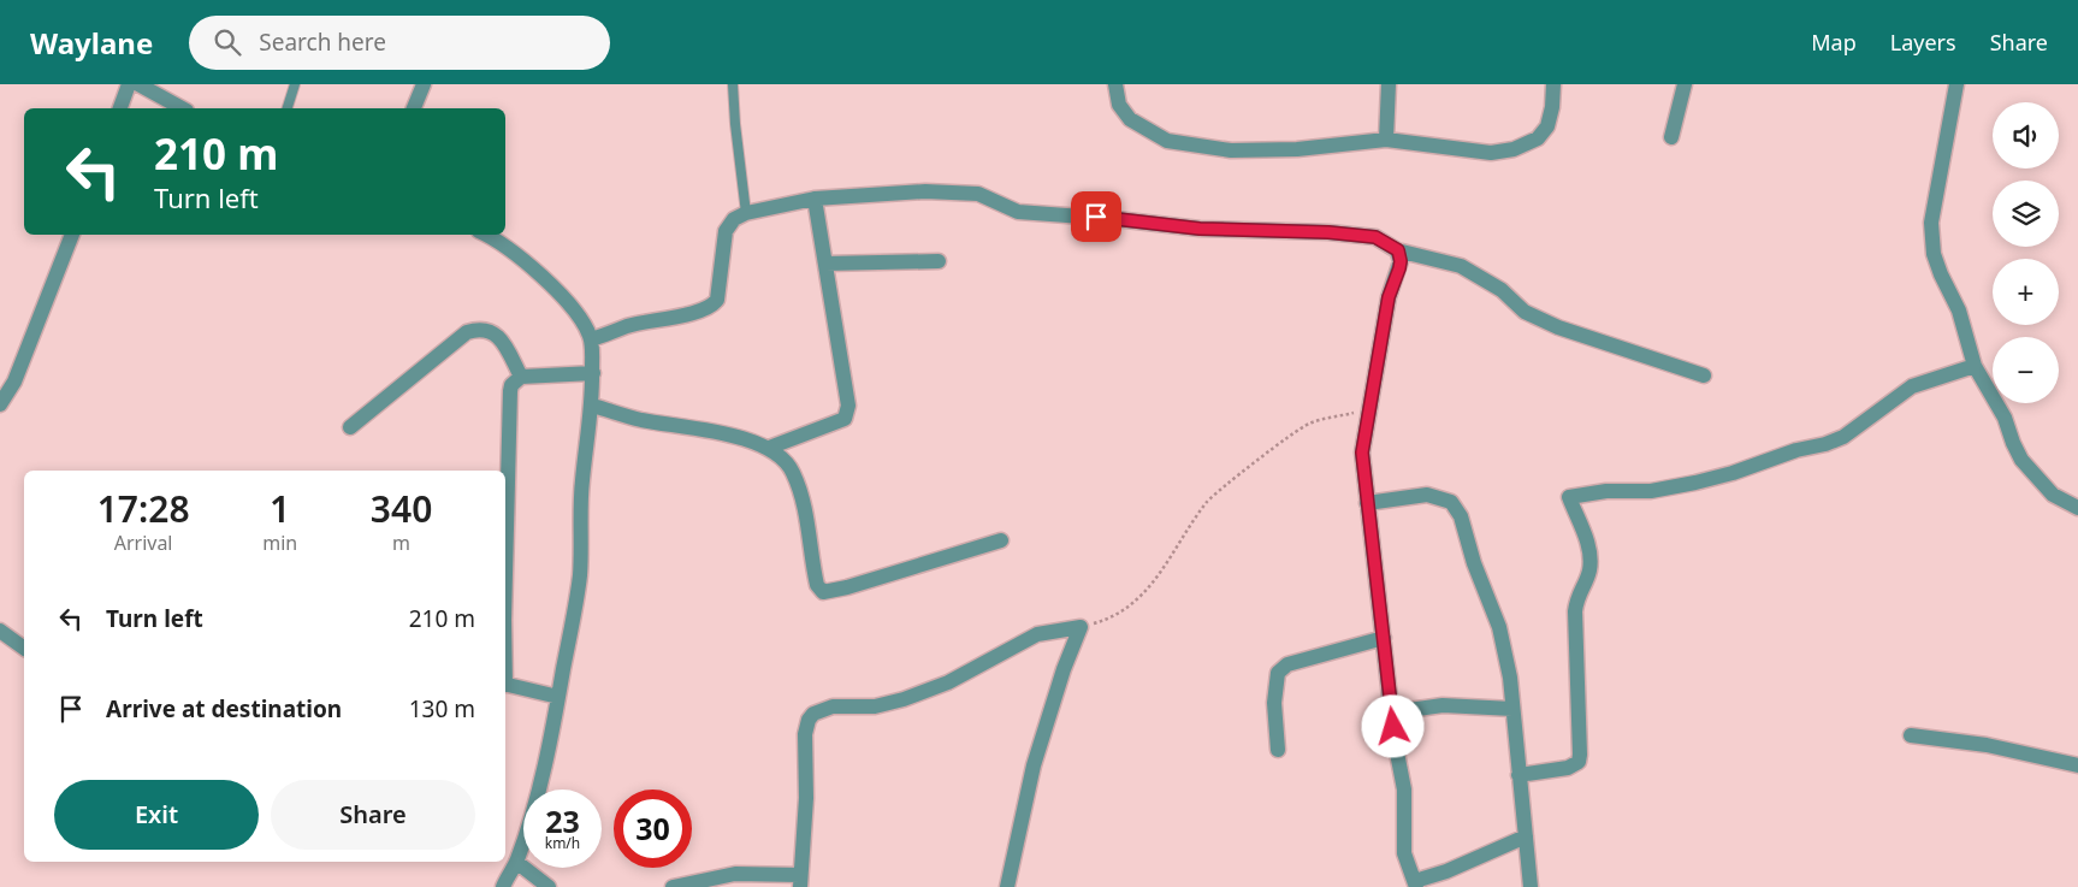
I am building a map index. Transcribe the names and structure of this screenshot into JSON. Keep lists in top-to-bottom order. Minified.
{"page":{"header":"Waylane","search":"Search here","nav":["Map","Layers","Share"],"map_buttons":["+","−"],"turn":["210 m","Turn left"],"eta":["17:28","Arrival","1","min","340","m"],"list":[{"name":"Turn left","value":"210 m"},{"name":"Arrive at destination","value":"130 m"}],"buttons":["Exit","Share"],"speed":"23 km/h","limit":"30"}}
